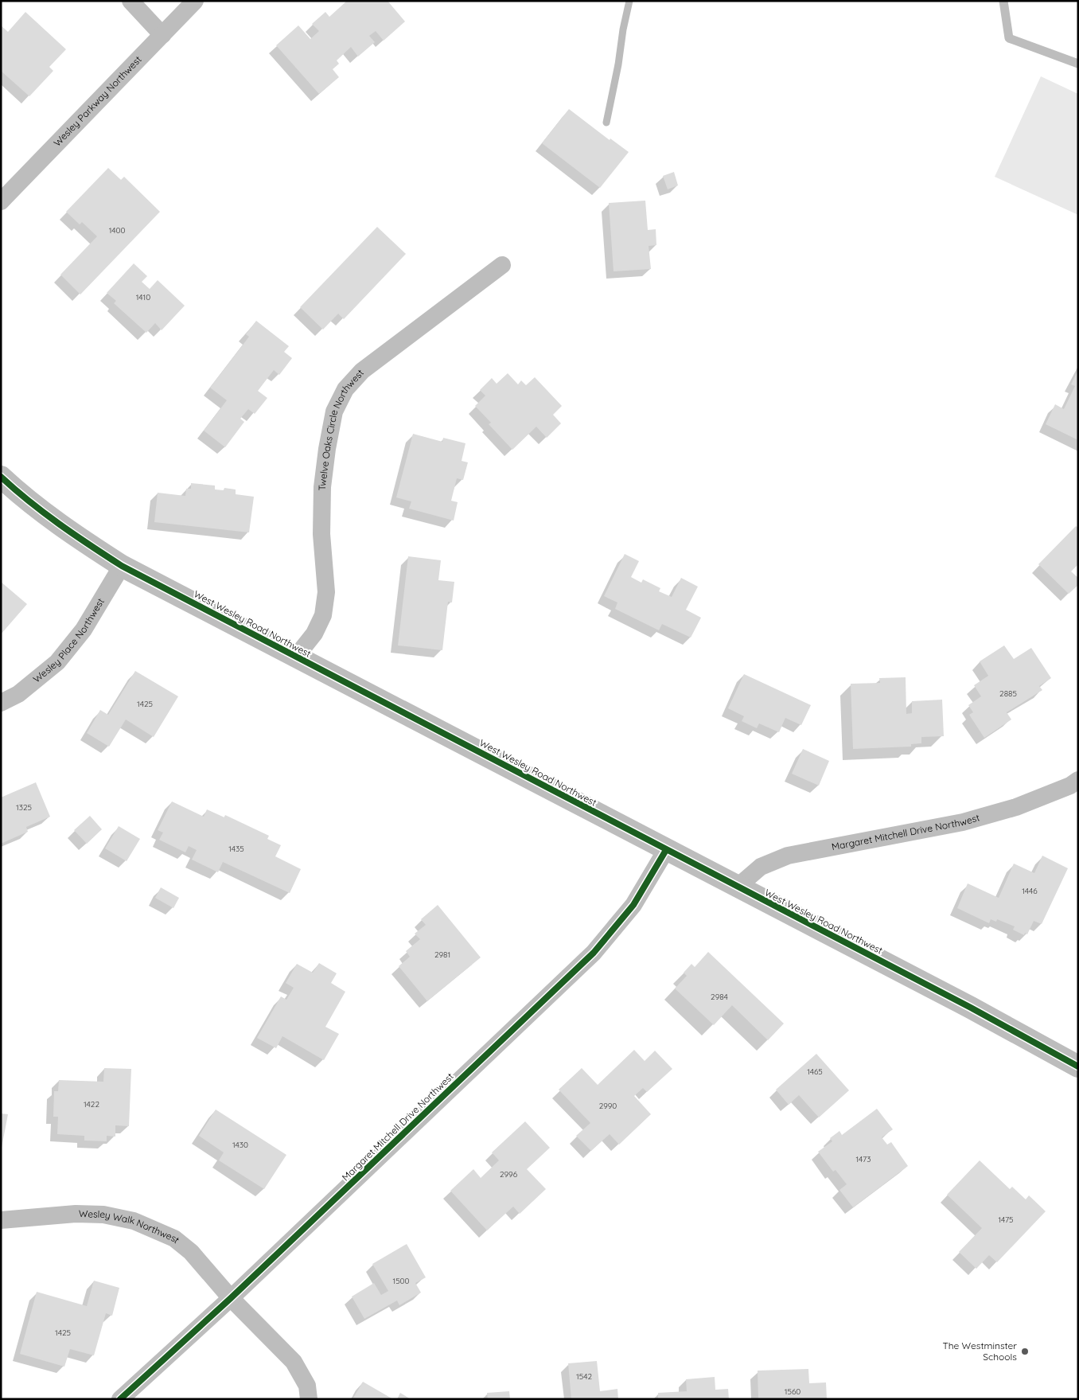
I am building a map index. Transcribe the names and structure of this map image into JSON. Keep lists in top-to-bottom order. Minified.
{"streets":{"street":["Wesley Parkway Northwest","Twelve Oaks Circle Northwest","West Wesley Road Northwest","Wesley Place Northwest","Margaret Mitchell Drive Northwest","Wesley Walk Northwest"]},"crossings":[["Twelve Oaks Circle Northwest","West Wesley Road Northwest"],["West Wesley Road Northwest","Wesley Place Northwest"],["West Wesley Road Northwest","Margaret Mitchell Drive Northwest"],["Margaret Mitchell Drive Northwest","Wesley Walk Northwest"]],"places":["The Westminster Schools"],"house_numbers":["1400","1410","2885","1425","1325","1435","1446","2981","2984","1465","1422","2990","1430","1473","2996","1475","1500","1425","1542","1560"]}
